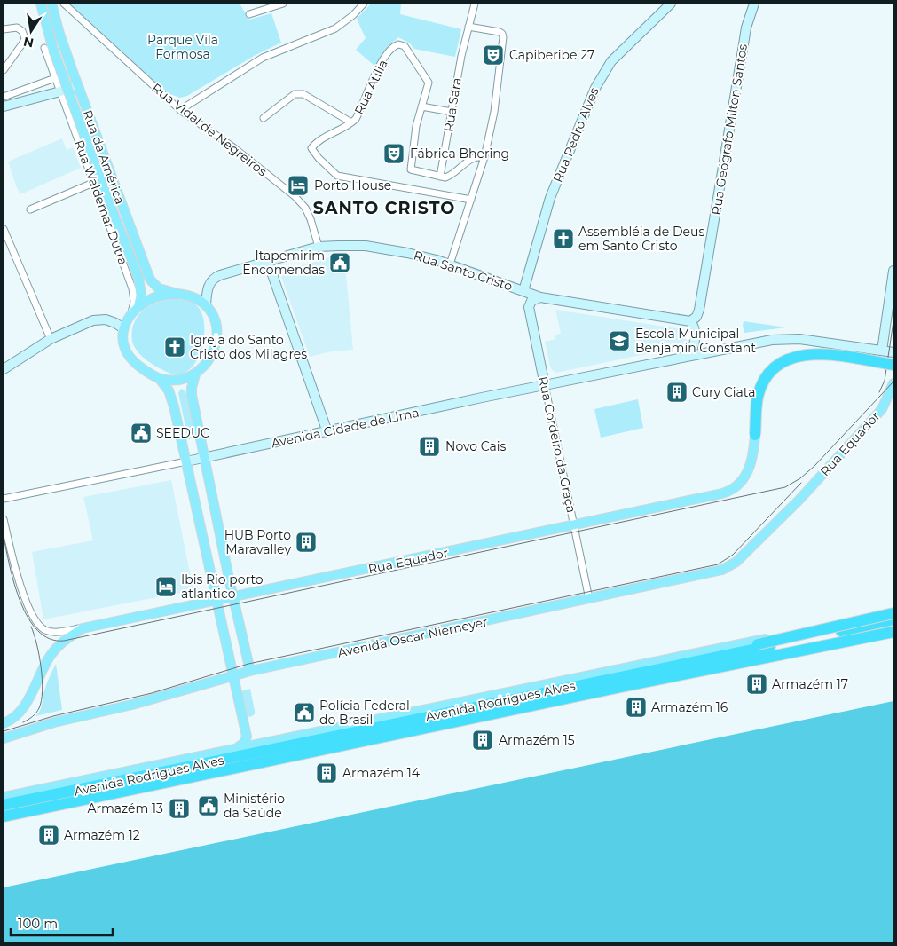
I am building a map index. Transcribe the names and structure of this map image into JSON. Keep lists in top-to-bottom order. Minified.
{"streets":{"highway":["Avenida Rodrigues Alves"],"main road":["Rua Geógrafo Milton Santos","Rua Pedro Alves","Rua da América","Rua Santo Cristo","Avenida Cidade de Lima","Rua Equador","Rua Cordeiro da Graça","Avenida Oscar Niemeyer"],"street":["Rua Atília","Rua Sara","Rua Vidal de Negreiros","Rua Waldemar Dutra"]},"crossings":[["Rua Atília","Rua Sara"],["Rua Vidal de Negreiros","Rua Santo Cristo"],["Rua Geógrafo Milton Santos","Rua Santo Cristo"],["Rua Pedro Alves","Rua Santo Cristo"],["Rua da América","Rua Waldemar Dutra"],["Rua da América","Rua Santo Cristo"],["Rua Waldemar Dutra","Rua Santo Cristo"],["Rua Santo Cristo","Rua Cordeiro da Graça"],["Avenida Cidade de Lima","Rua Cordeiro da Graça"],["Rua Equador","Rua Cordeiro da Graça"],["Rua Equador","Avenida Oscar Niemeyer"],["Rua Cordeiro da Graça","Avenida Oscar Niemeyer"]],"districts":["SANTO CRISTO"],"parks":["Parque Vila Formosa"],"places":{"theatre":["Capiberibe 27","Fábrica Bhering"],"hotel":["Porto House","Ibis Rio porto atlantico"],"church":["Assembléia de Deus em Santo Cristo","Igreja do Santo Cristo dos Milagres"],"public building":["Itapemirim Encomendas","SEEDUC","Polícia Federal do Brasil","Ministério da Saúde"],"school or university":["Escola Municipal Benjamin Constant"],"building":["Cury Ciata","Novo Cais","HUB Porto Maravalley","Armazém 17","Armazém 16","Armazém 15","Armazém 14","Armazém 13","Armazém 12"]},"scale_bar":"100 m","north":"bottom"}
